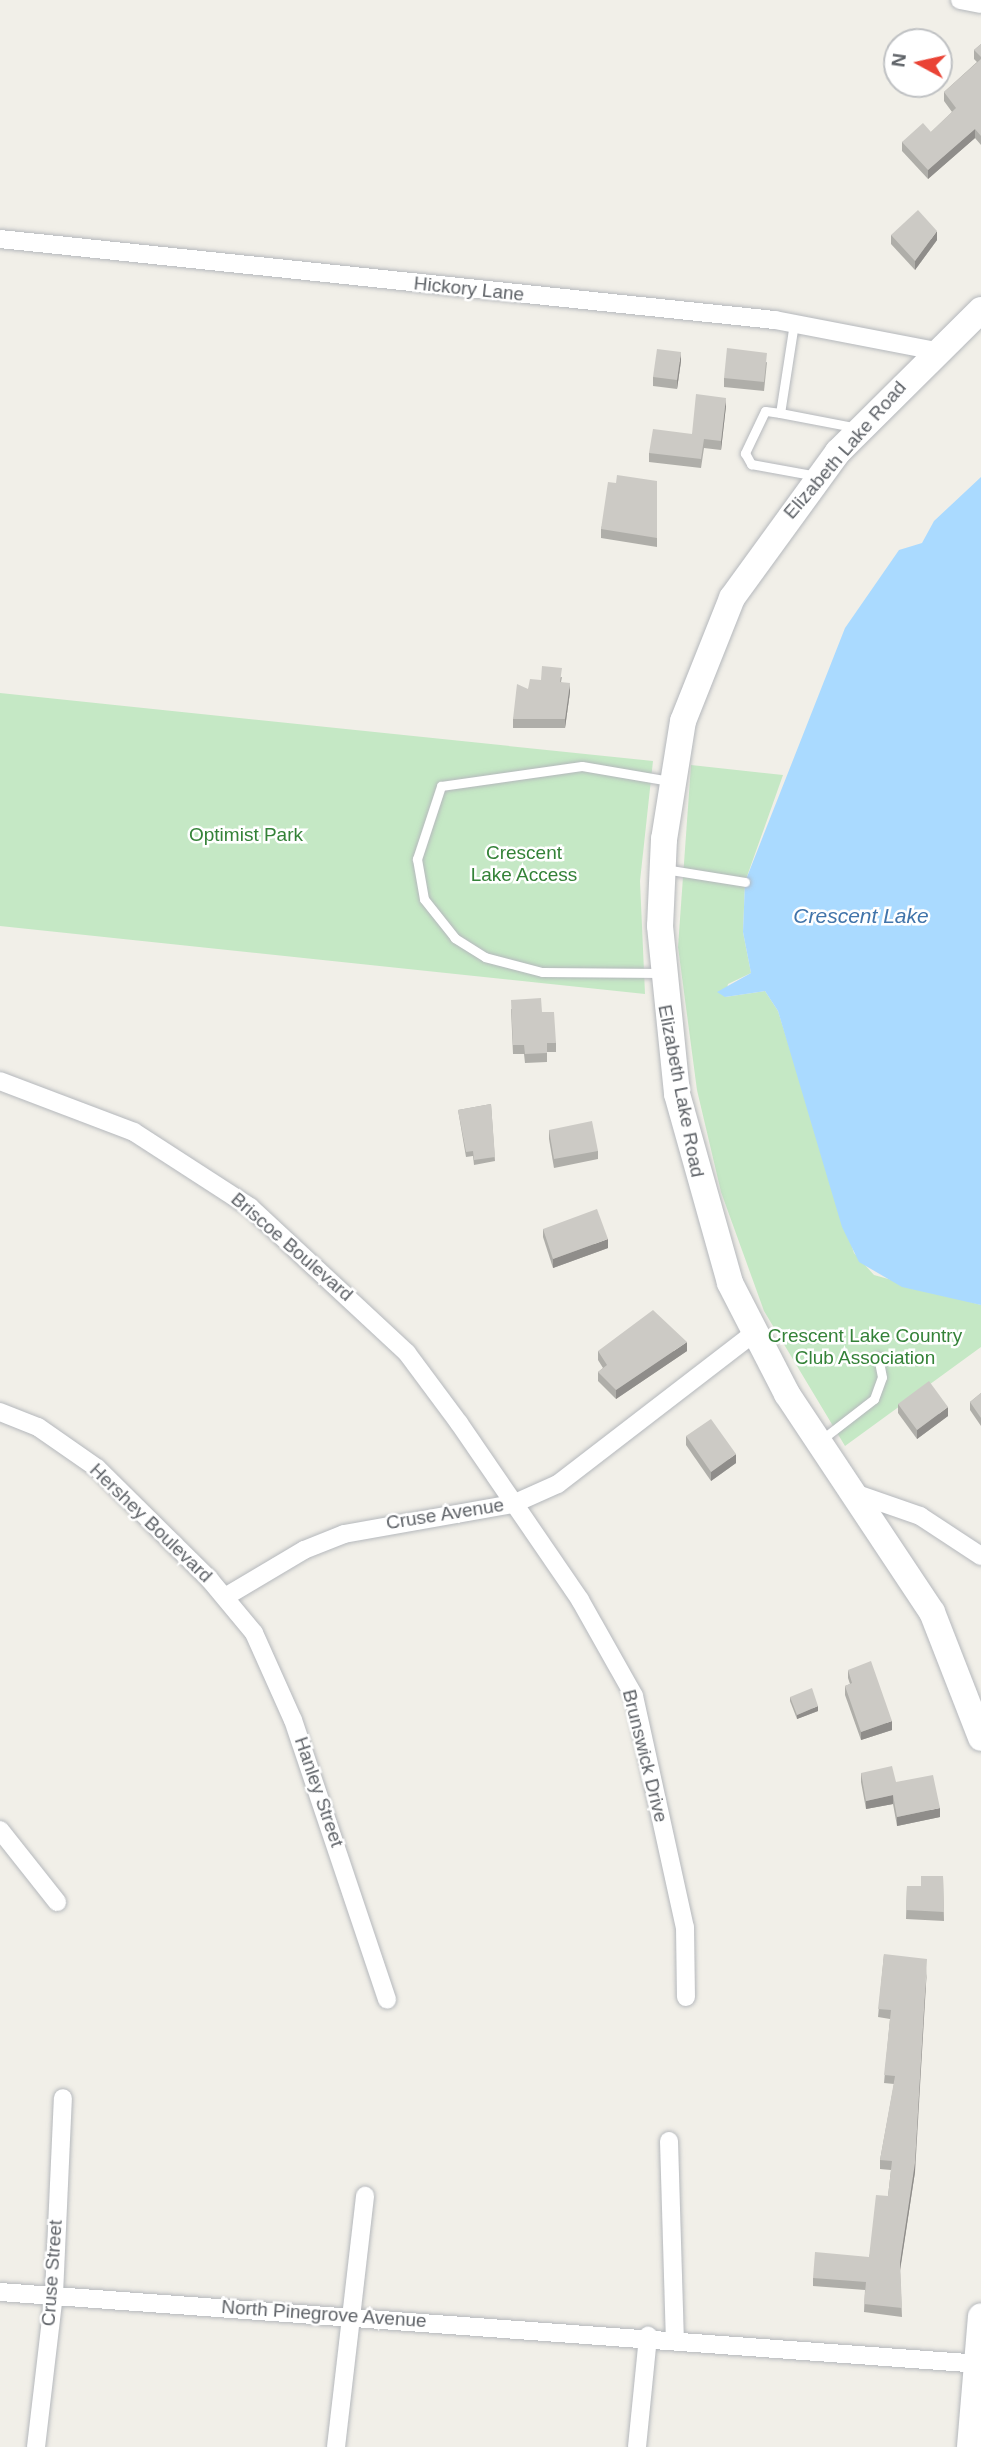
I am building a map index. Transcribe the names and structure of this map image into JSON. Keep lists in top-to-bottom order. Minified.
{"streets":{"street":["Hickory Lane","Elizabeth Lake Road","Briscoe Boulevard","Cruse Avenue","Hershey Boulevard","Brunswick Drive","Hanley Street","Cruse Street","North Pinegrove Avenue"]},"crossings":[["Hickory Lane","Elizabeth Lake Road"],["Elizabeth Lake Road","Cruse Avenue"],["Briscoe Boulevard","Cruse Avenue"],["Briscoe Boulevard","Brunswick Drive"],["Cruse Avenue","Hershey Boulevard"],["Cruse Avenue","Brunswick Drive"],["Cruse Avenue","Hanley Street"],["Hershey Boulevard","Hanley Street"],["Cruse Street","North Pinegrove Avenue"]],"water":["Crescent Lake"],"parks":["Optimist Park","Crescent Lake Access","Crescent Lake Country Club Association"],"north":"left"}
